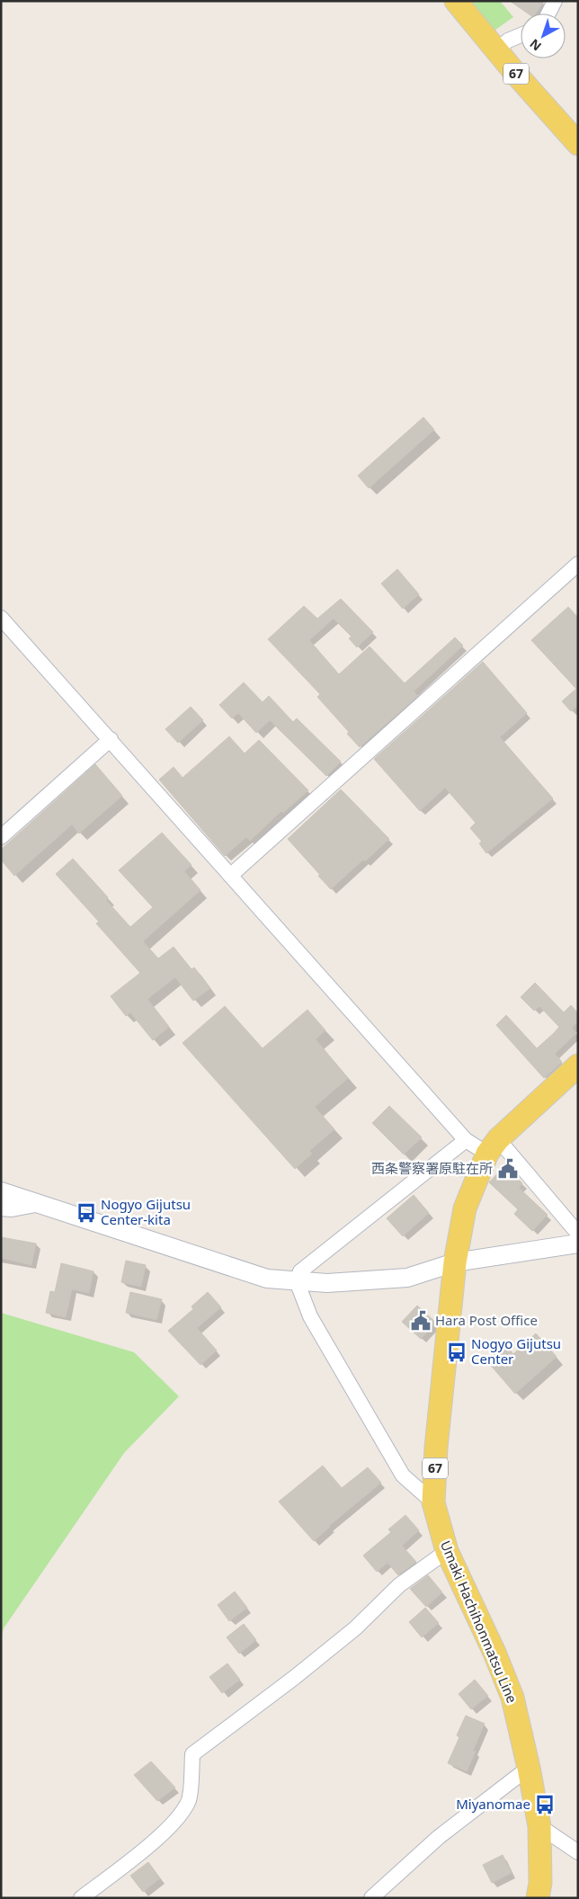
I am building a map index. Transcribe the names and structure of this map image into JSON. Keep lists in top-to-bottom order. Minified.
{"streets":{"main road":["67","Umaki Hachihonmatsu Line"]},"places":{"public building":["西条警察署原駐在所","Hara Post Office"],"bus stop":["Nogyo Gijutsu Center-kita","Nogyo Gijutsu Center","Miyanomae"]},"north":"bottom left"}
